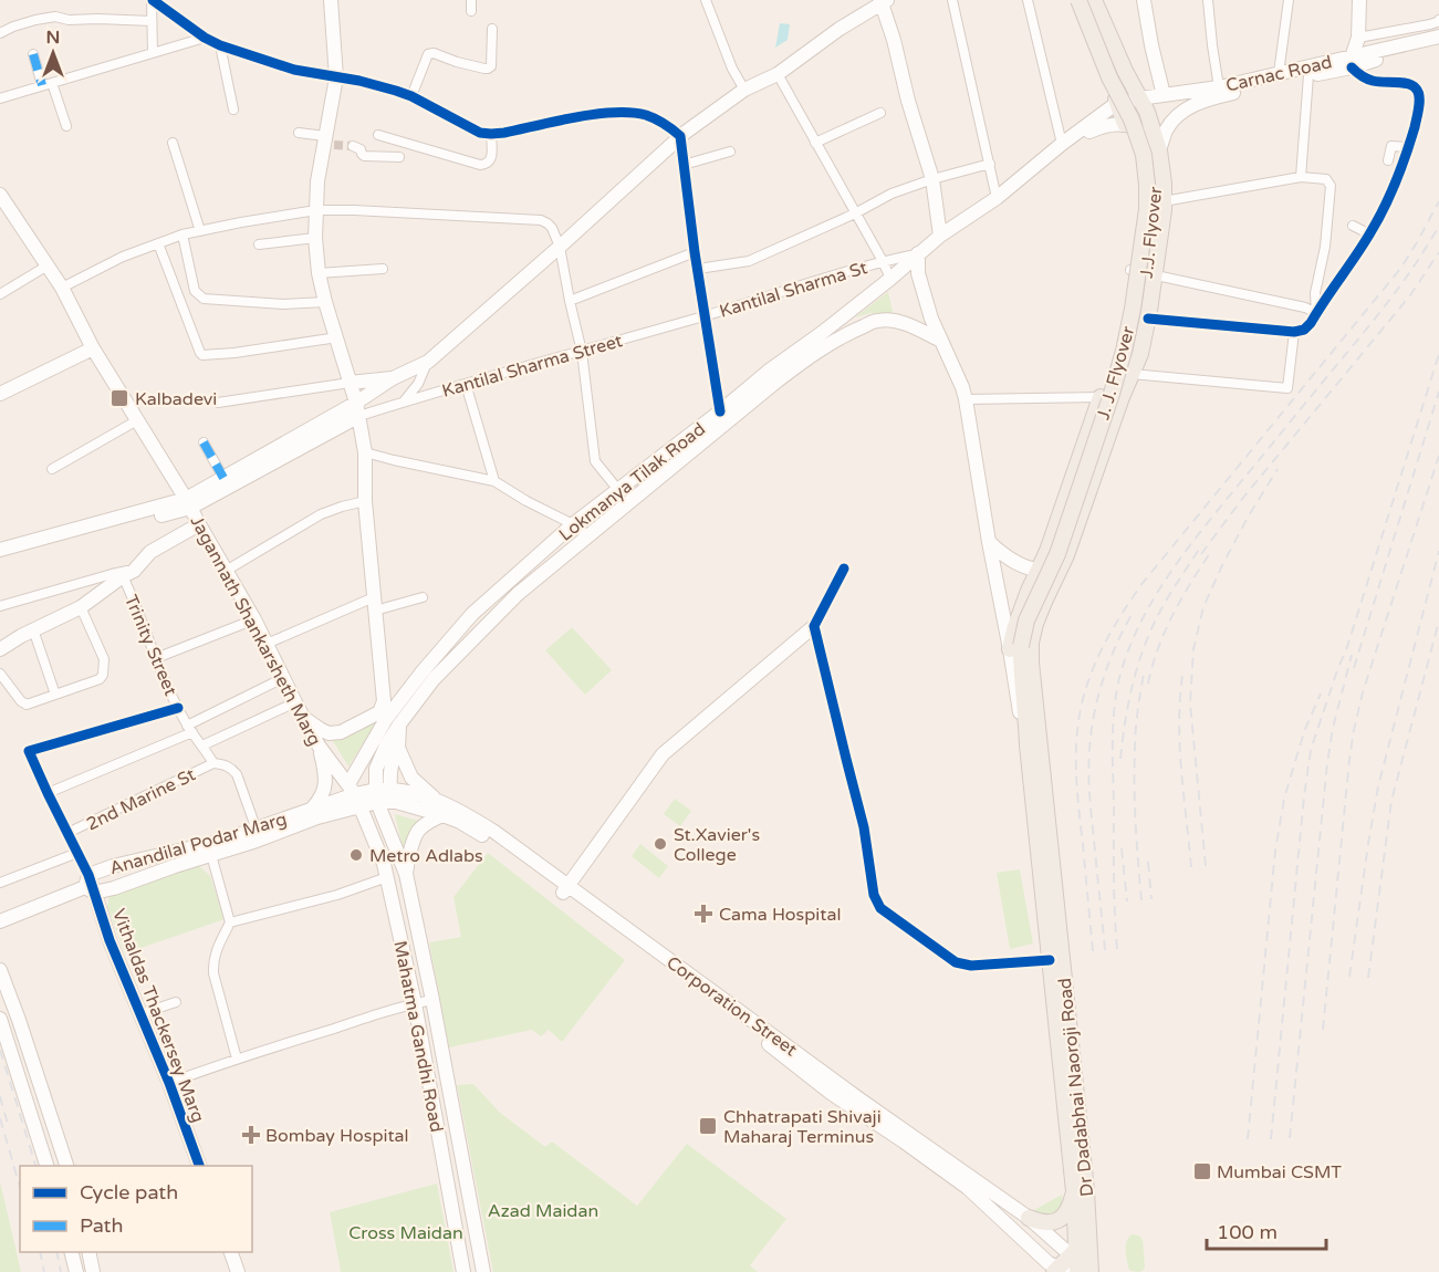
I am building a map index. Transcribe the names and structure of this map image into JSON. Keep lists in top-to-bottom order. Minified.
{"streets":{"main road":["Carnac Road","J.J. Flyover","J. J. Flyover","Lokmanya Tilak Road","Jagannath Shankarsheth Marg","Anandilal Podar Marg","Corporation Street","Vithaldas Thackersey Marg","Mahatma Gandhi Road","Dr Dadabhai Naoroji Road"],"street":["Kantilal Sharma St","Kantilal Sharma Street","Trinity Street","2nd Marine St"]},"crossings":[["Carnac Road","Lokmanya Tilak Road"],["Kantilal Sharma St","Kantilal Sharma Street"],["Kantilal Sharma St","Lokmanya Tilak Road"],["J. J. Flyover","Dr Dadabhai Naoroji Road"],["Lokmanya Tilak Road","Jagannath Shankarsheth Marg"],["Lokmanya Tilak Road","Anandilal Podar Marg"],["Lokmanya Tilak Road","Corporation Street"],["Lokmanya Tilak Road","Mahatma Gandhi Road"],["Jagannath Shankarsheth Marg","Anandilal Podar Marg"],["Jagannath Shankarsheth Marg","Corporation Street"],["Jagannath Shankarsheth Marg","Mahatma Gandhi Road"],["Trinity Street","2nd Marine St"],["Anandilal Podar Marg","Corporation Street"],["Anandilal Podar Marg","Vithaldas Thackersey Marg"],["Anandilal Podar Marg","Mahatma Gandhi Road"],["Corporation Street","Mahatma Gandhi Road"],["Corporation Street","Dr Dadabhai Naoroji Road"]],"parks":["Azad Maidan","Cross Maidan"],"places":{"transit":["Kalbadevi","Chhatrapati Shivaji Maharaj Terminus","Mumbai CSMT"],"other":["St.Xavier's College","Metro Adlabs"],"health":["Cama Hospital","Bombay Hospital"]},"legend":["Cycle path","Path"],"scale_bar":"100 m","north":"top"}
